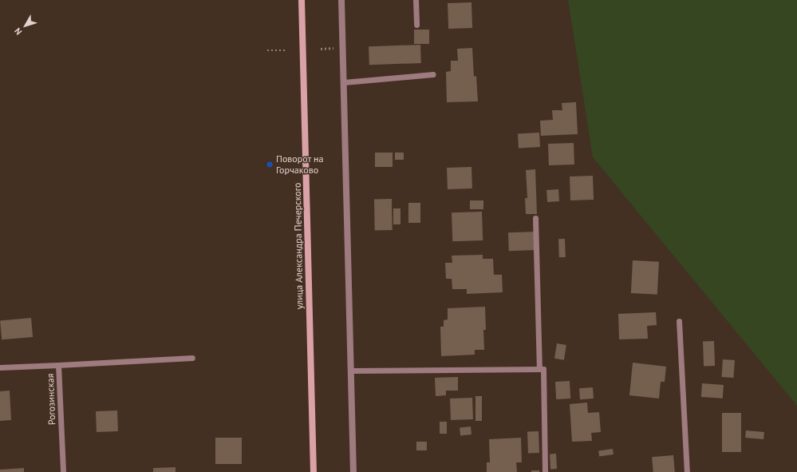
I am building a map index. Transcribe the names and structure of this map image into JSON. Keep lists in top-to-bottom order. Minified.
{"streets":{"main road":["улица Александра Печерского"],"lane":["Рогозинская"]},"places":["Поворот на Горчаково"],"north":"bottom left"}
